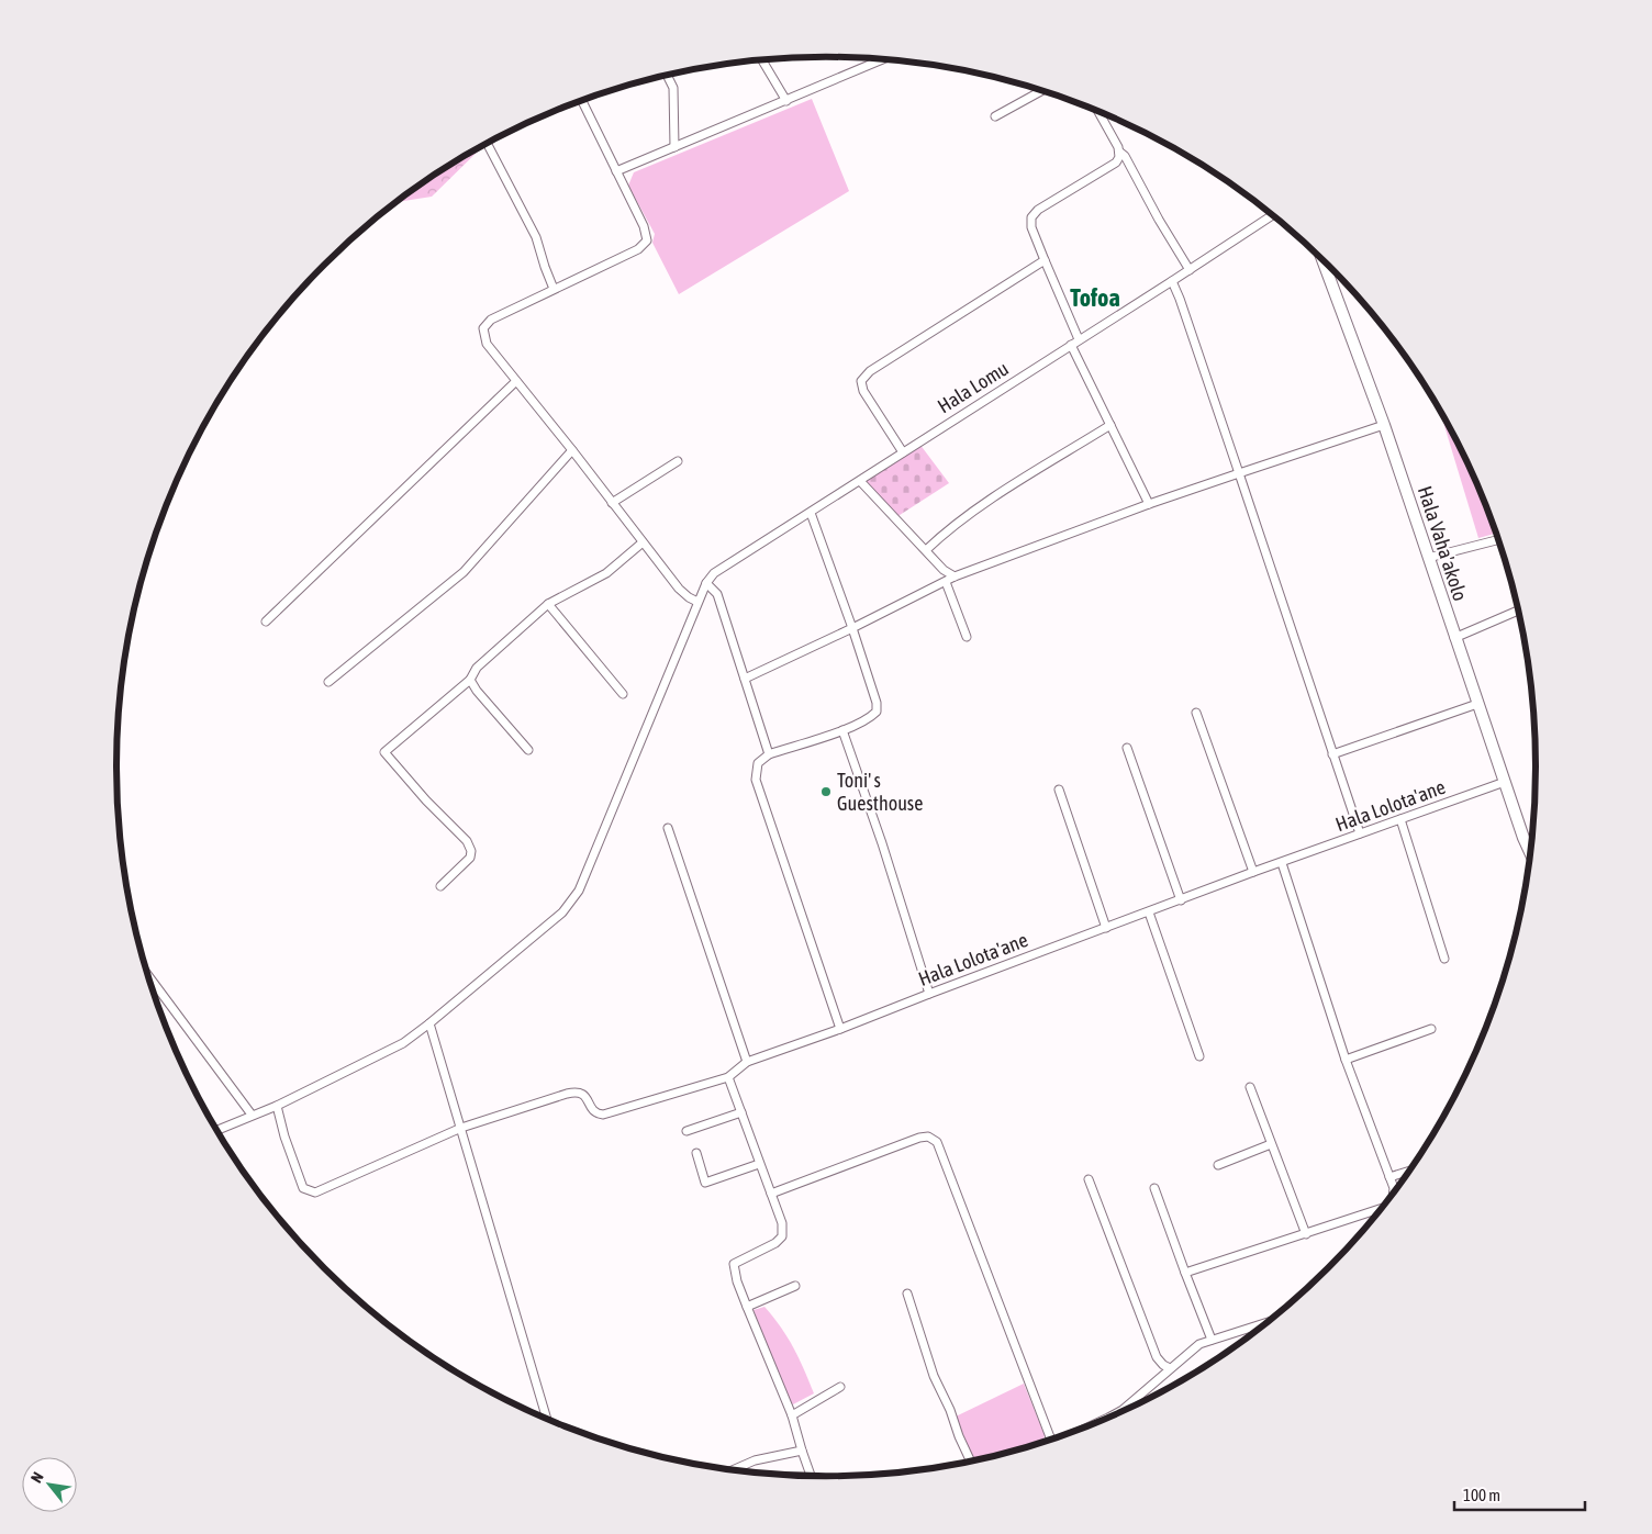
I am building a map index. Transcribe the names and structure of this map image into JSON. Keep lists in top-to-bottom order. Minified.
{"streets":{"main road":["Hala Vaha'akolo"],"street":["Hala Lomu","Hala Lolota'ane"]},"crossings":[["Hala Vaha'akolo","Hala Lolota'ane"]],"districts":["Tofoa"],"places":["Toni' s Guesthouse"],"scale_bar":"100 m","north":"top left"}
